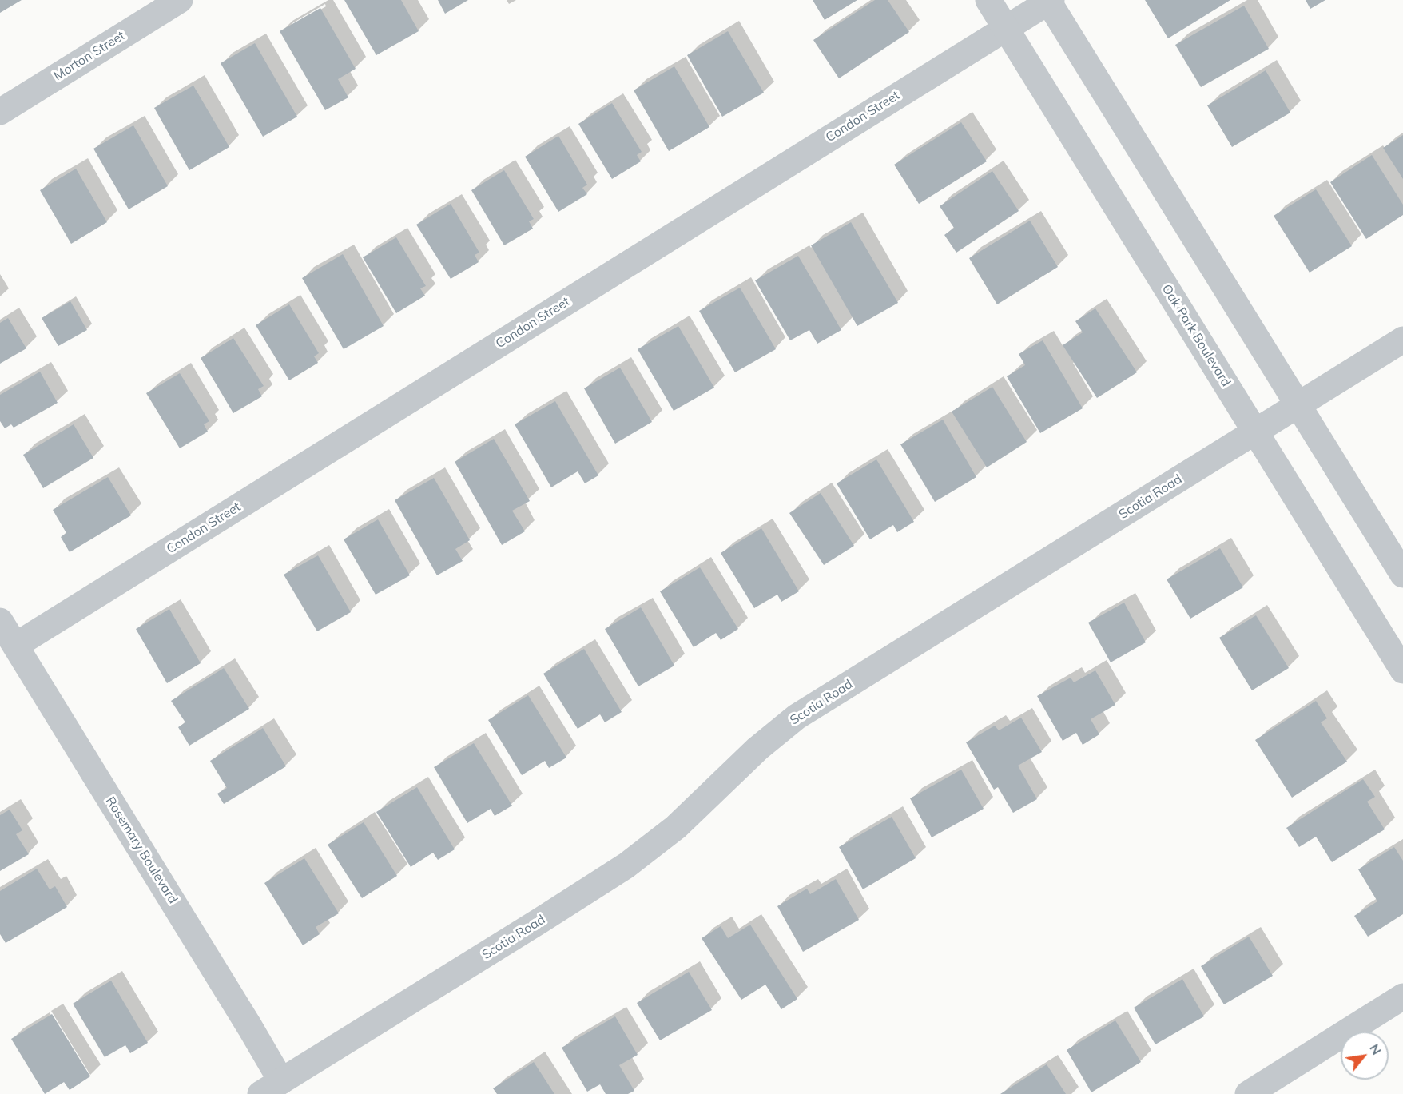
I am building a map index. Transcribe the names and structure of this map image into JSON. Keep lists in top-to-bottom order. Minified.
{"streets":{"street":["Morton Street","Condon Street","Oak Park Boulevard","Scotia Road","Rosemary Boulevard"]},"crossings":[["Condon Street","Oak Park Boulevard"],["Condon Street","Rosemary Boulevard"],["Oak Park Boulevard","Scotia Road"],["Scotia Road","Rosemary Boulevard"]],"north":"top right"}
